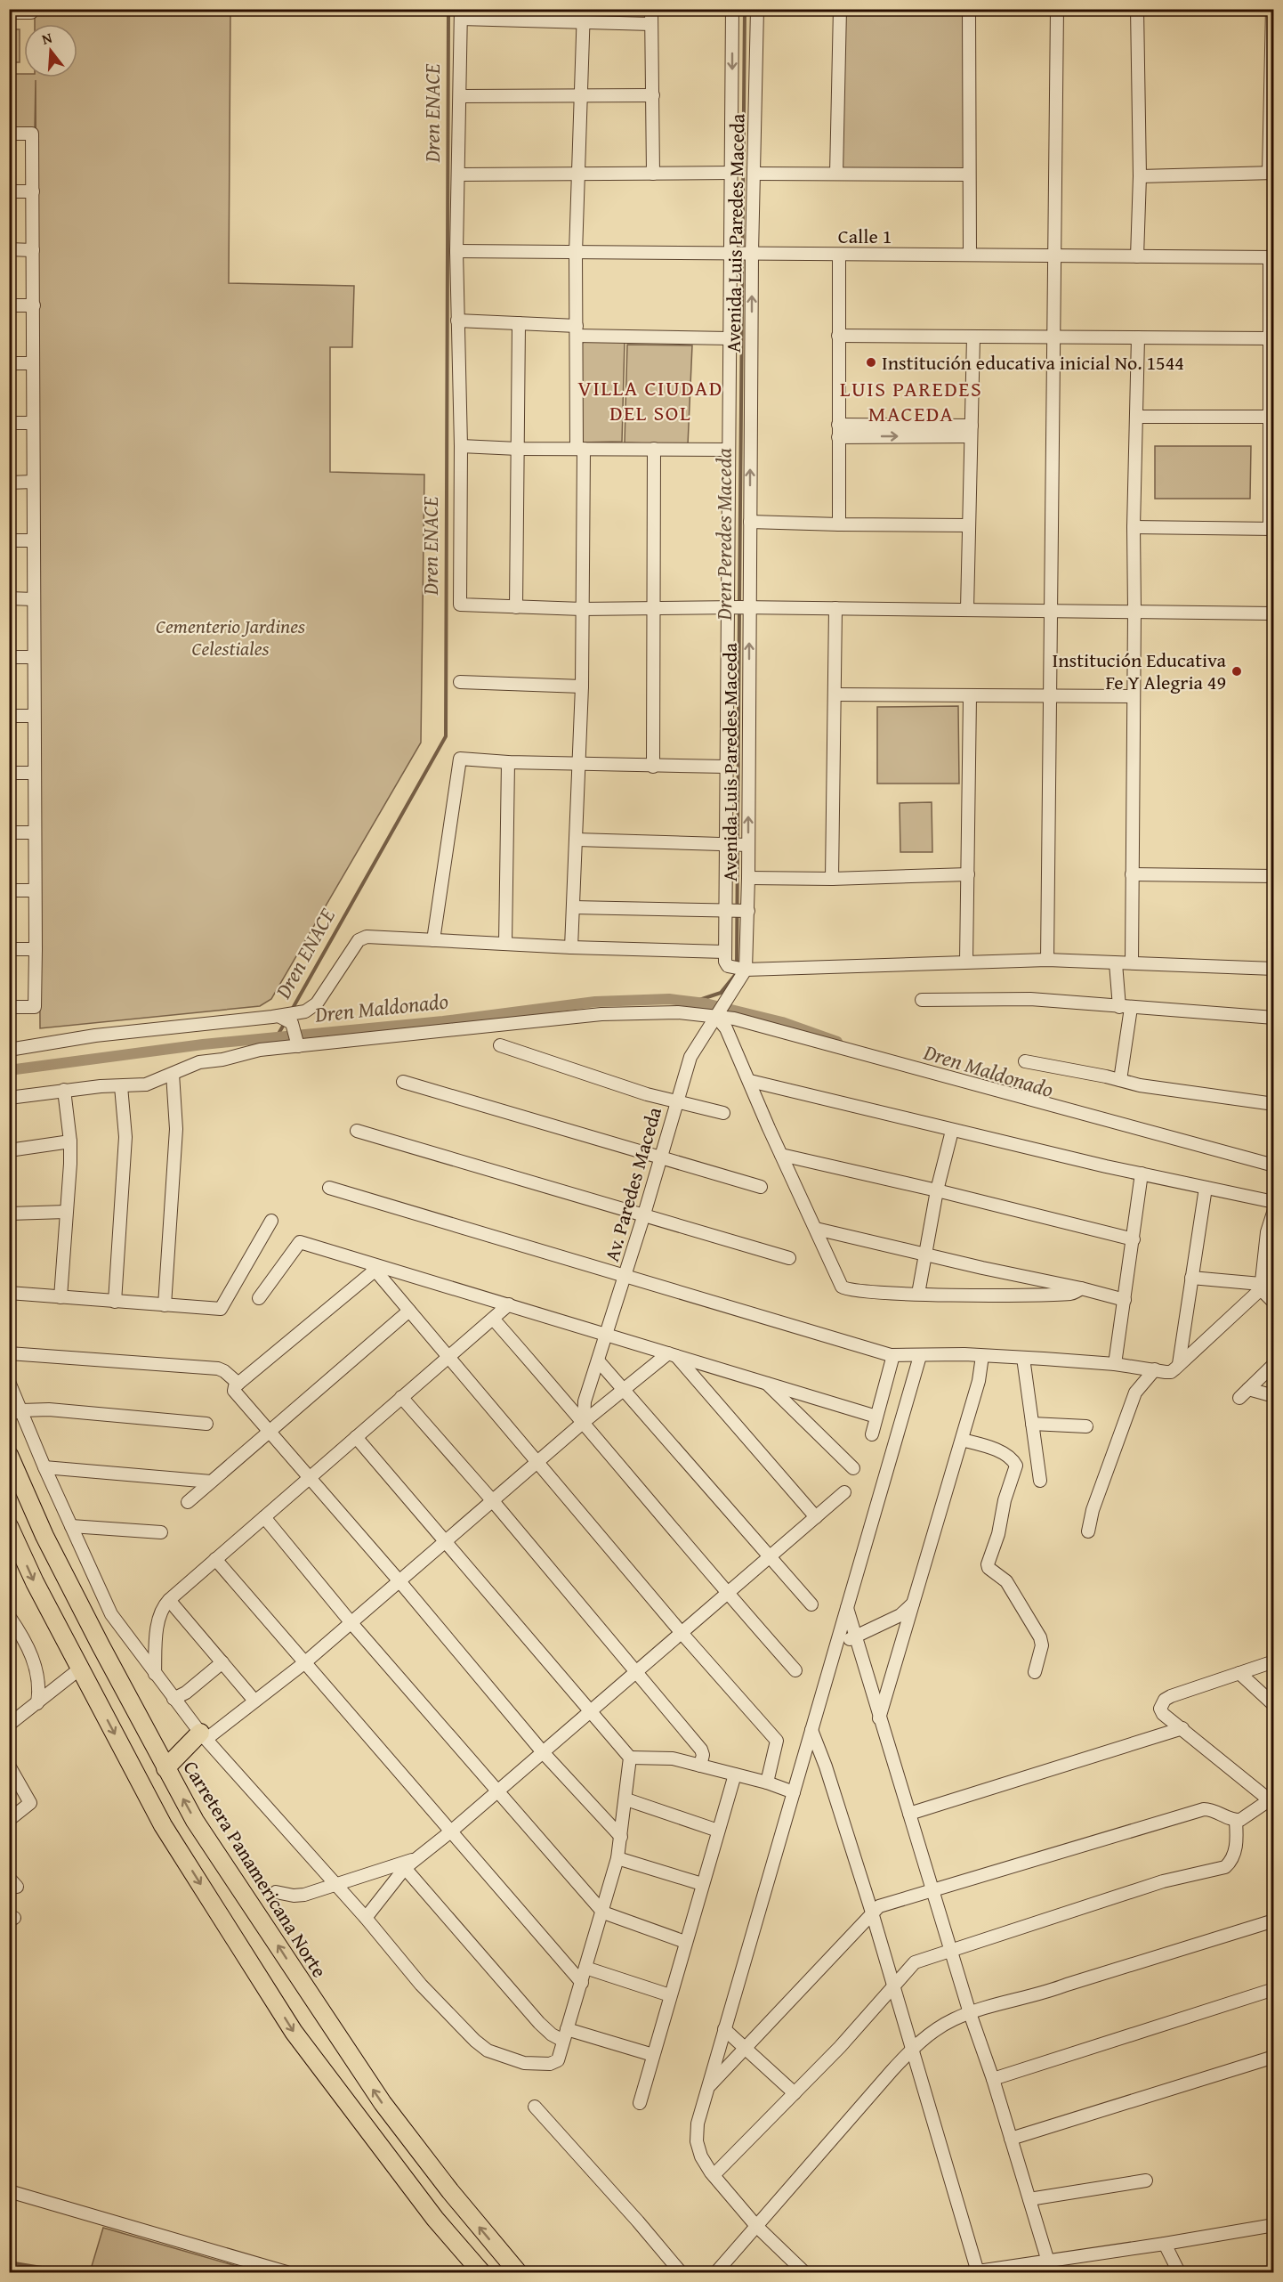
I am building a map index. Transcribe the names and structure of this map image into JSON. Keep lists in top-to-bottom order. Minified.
{"streets":{"highway":["Carretera Panamericana Norte"],"street":["Avenida Luis Paredes Maceda","Calle 1","Av. Paredes Maceda"]},"crossings":[["Avenida Luis Paredes Maceda","Calle 1"],["Avenida Luis Paredes Maceda","Av. Paredes Maceda"]],"districts":["VILLA CIUDAD DEL SOL","LUIS PAREDES MACEDA"],"water":["Dren ENACE","Dren Peredes Maceda","Dren Maldonado"],"parks":["Cementerio Jardines Celestiales"],"places":["Institución educativa inicial No. 1544","Institución Educativa Fe Y Alegria 49"],"north":"top"}
